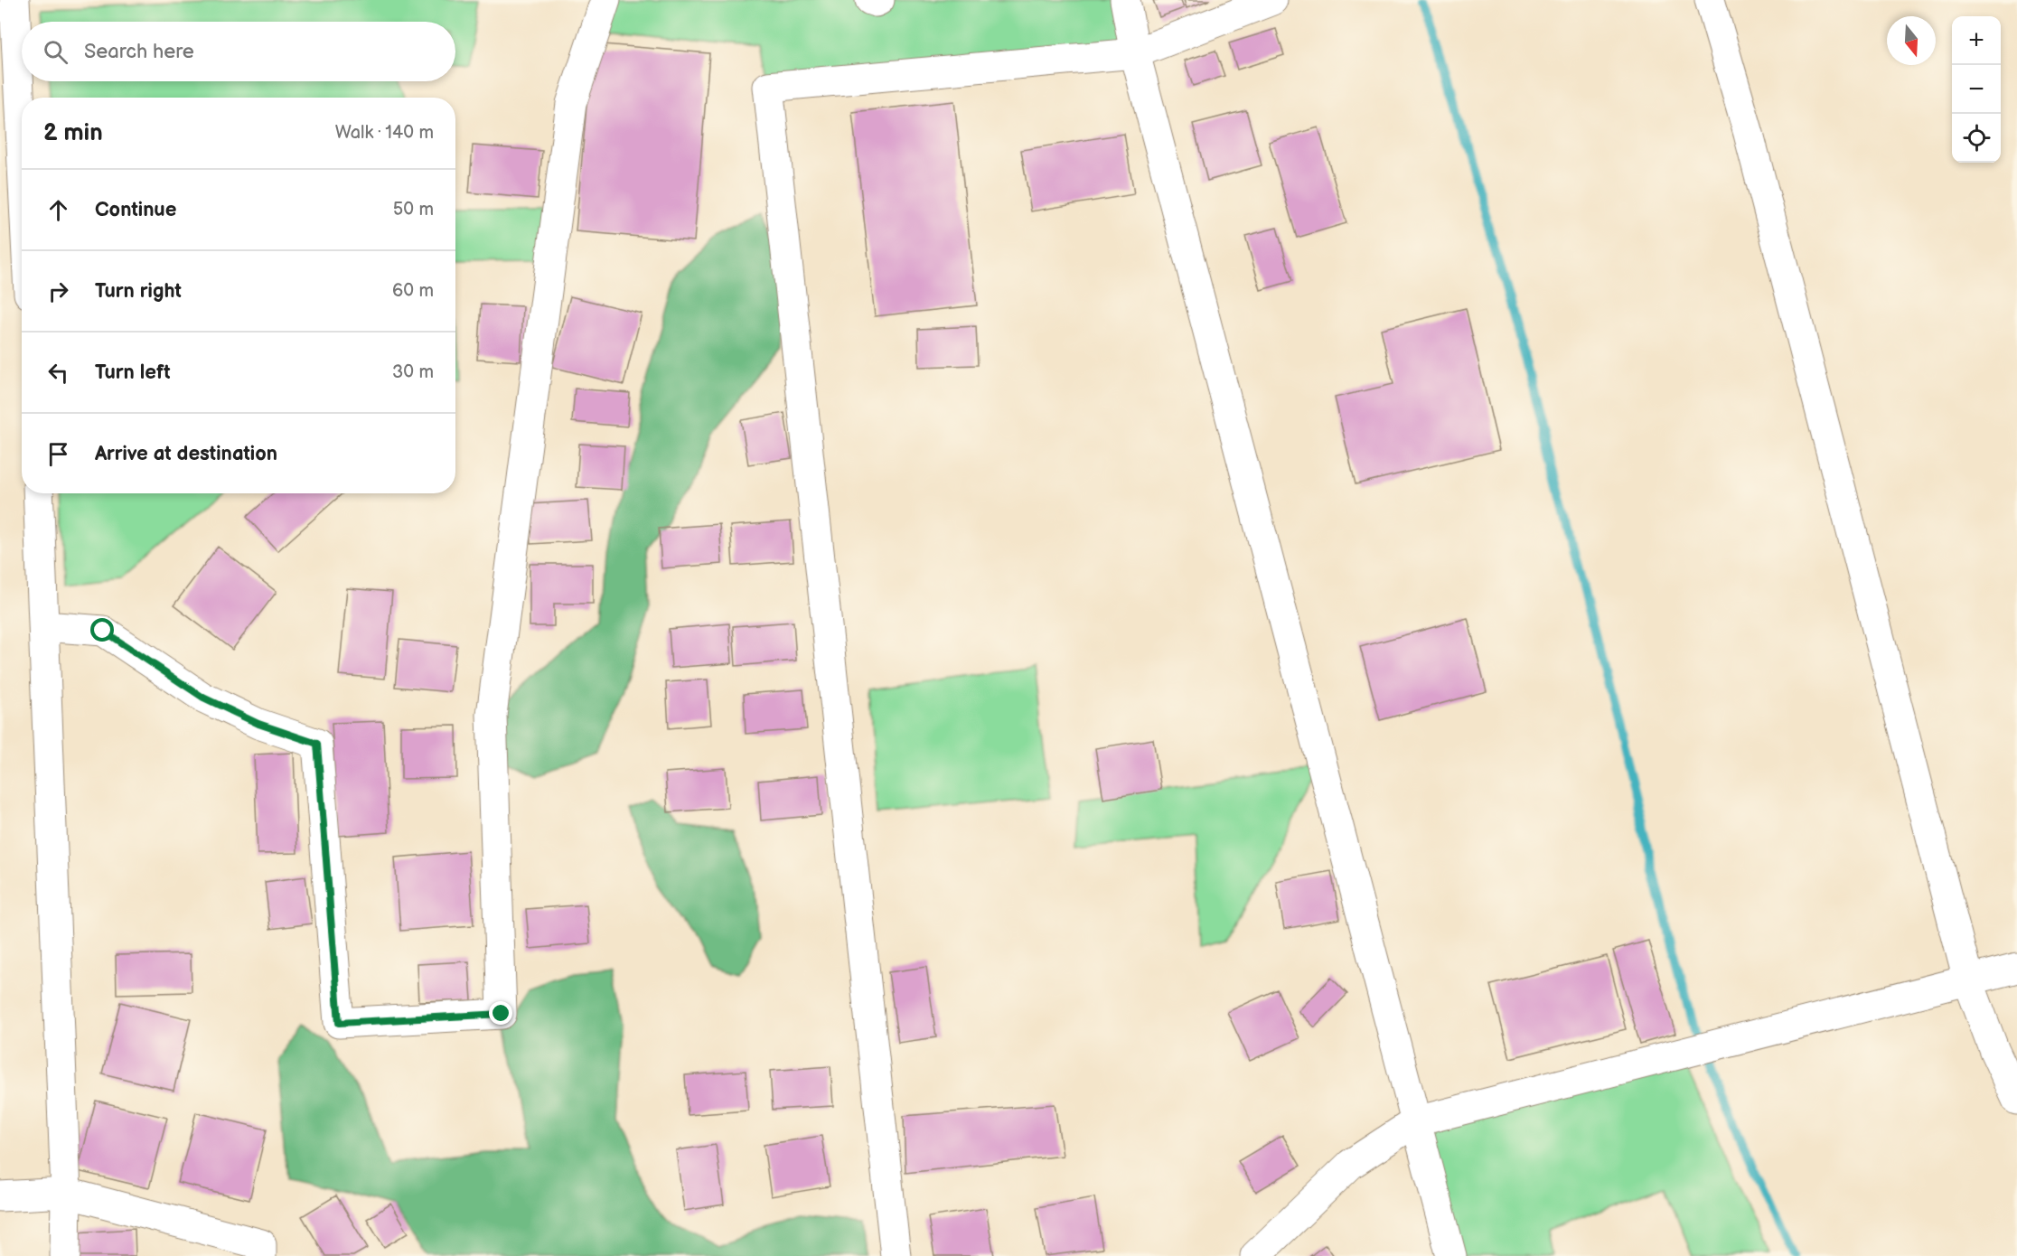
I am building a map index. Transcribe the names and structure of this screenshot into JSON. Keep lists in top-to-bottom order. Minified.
{"north":"bottom","page":{"map_buttons":["+","−"],"search":"Search here","heading":["2 min","Walk · 140 m"],"list":[["Continue","50 m"],["Turn right","60 m"],["Turn left","30 m"],"Arrive at destination"]}}
